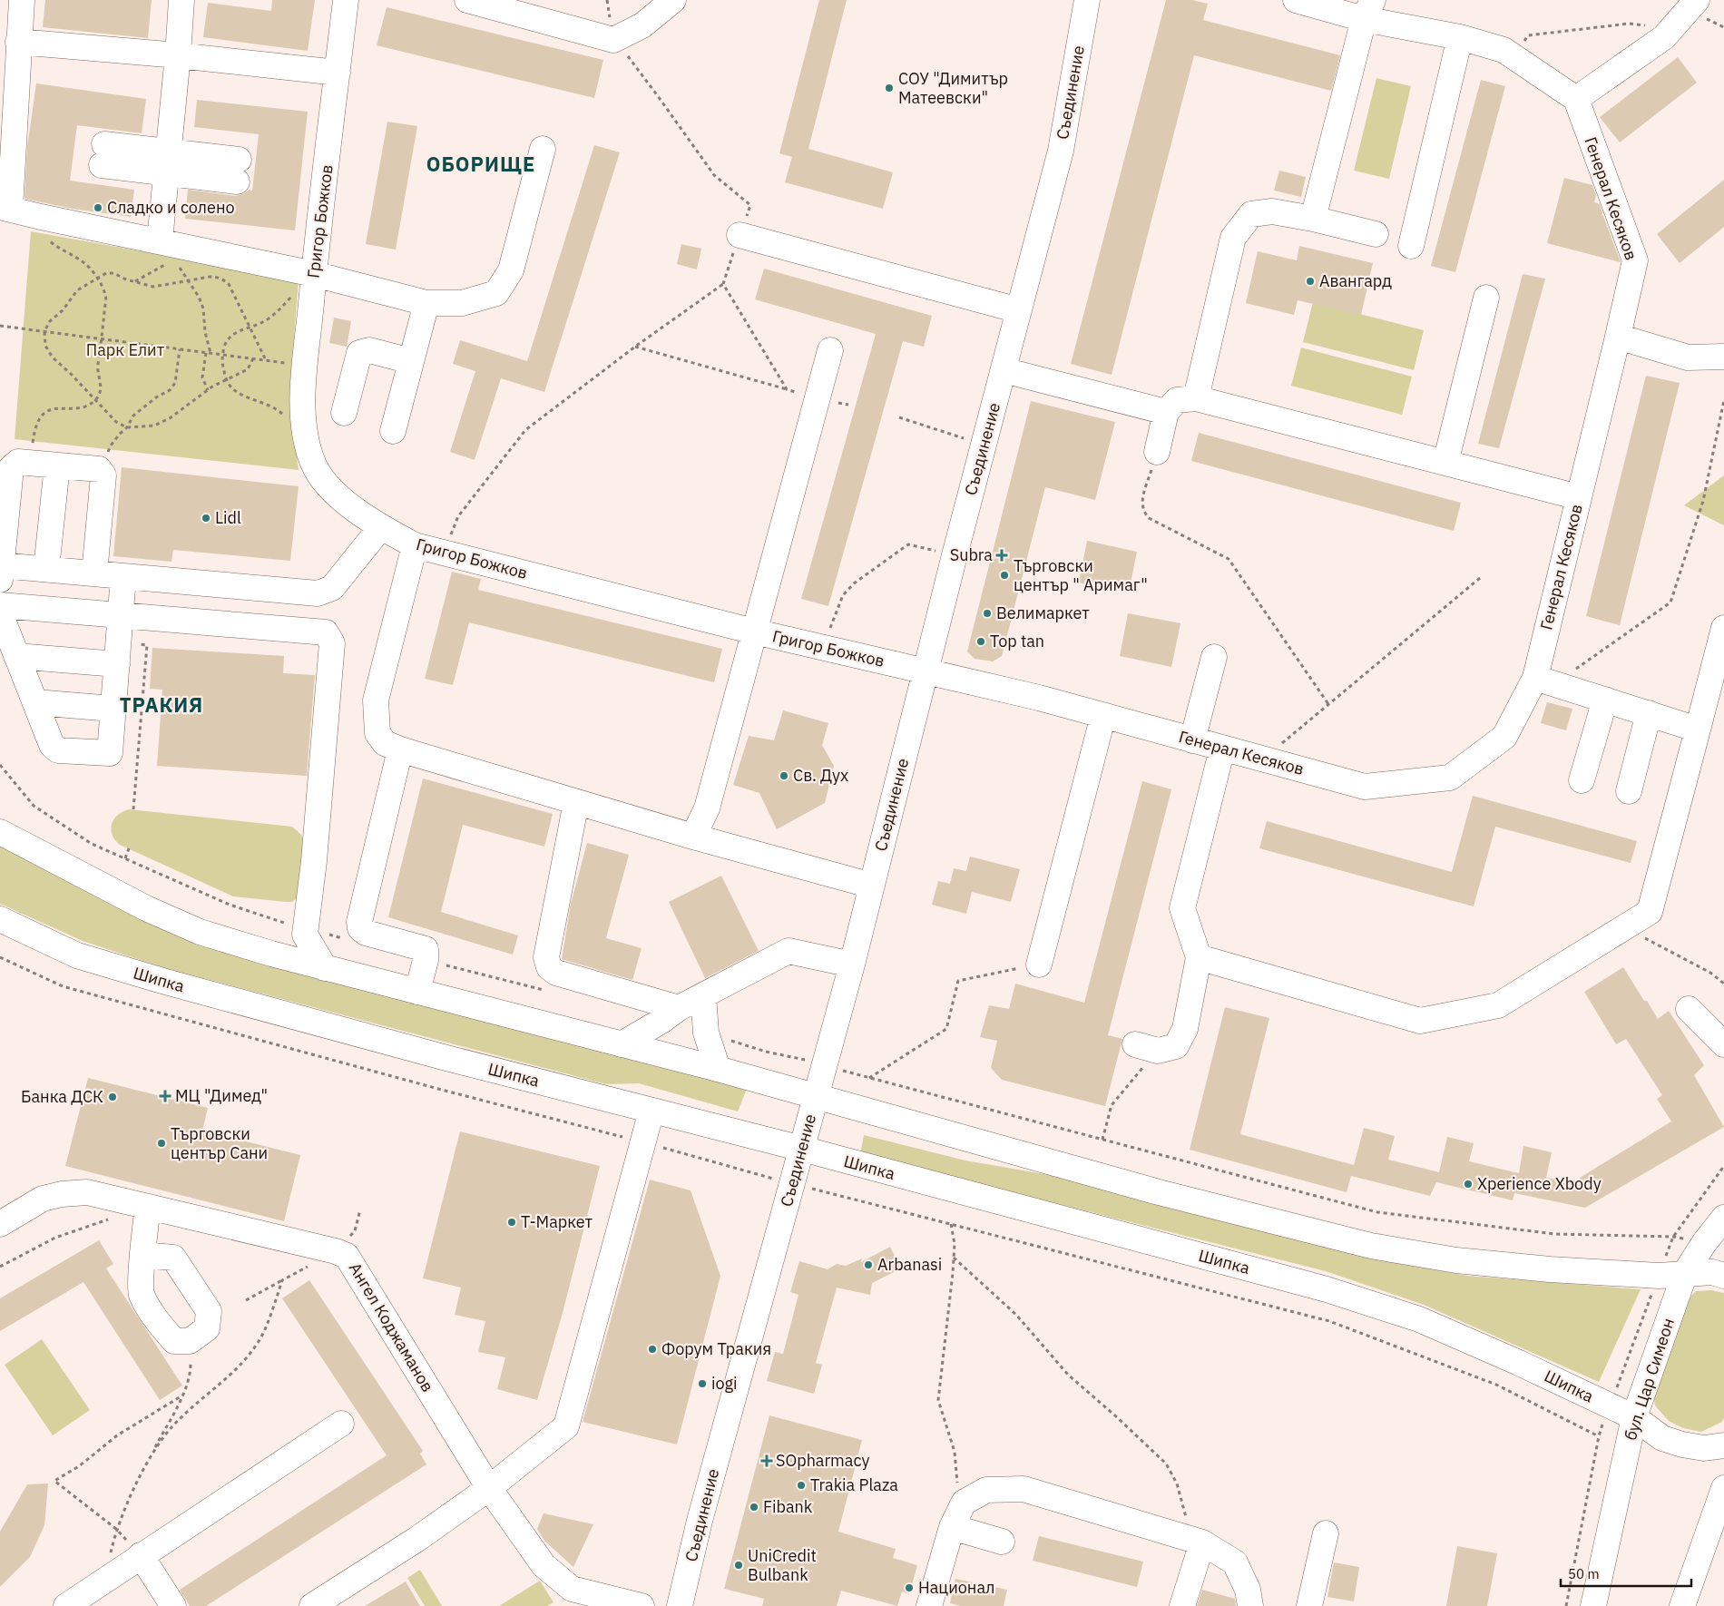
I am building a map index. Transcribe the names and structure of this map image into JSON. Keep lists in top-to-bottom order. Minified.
{"streets":{"street":["Съединение","Генерал Кесяков","Григор Божков","Шипка","Ангел Коджаманов","бул. Цар Симеон"]},"crossings":[["Съединение","Генерал Кесяков"],["Съединение","Григор Божков"],["Съединение","Шипка"],["Генерал Кесяков","Григор Божков"],["Шипка","бул. Цар Симеон"]],"districts":["ОБОРИЩЕ","ТРАКИЯ"],"parks":["Парк Елит"],"places":{"other":["СОУ \"Димитър Матеевски\"","Сладко и солено","Авангард","Lidl","Търговски център \" Аримаг\"","Велимаркет","Top tan","Св. Дух","Банка ДСК","Търговски център Сани","Xperience Xbody","Т-Маркет","Аrbanasi","Форум Тракия","iogi","Trakia Plaza","Fibank","UniCredit Bulbank","Национал"],"health":["Subra","МЦ \"Димед\"","SOpharmacy"]},"scale_bar":"50 m"}
